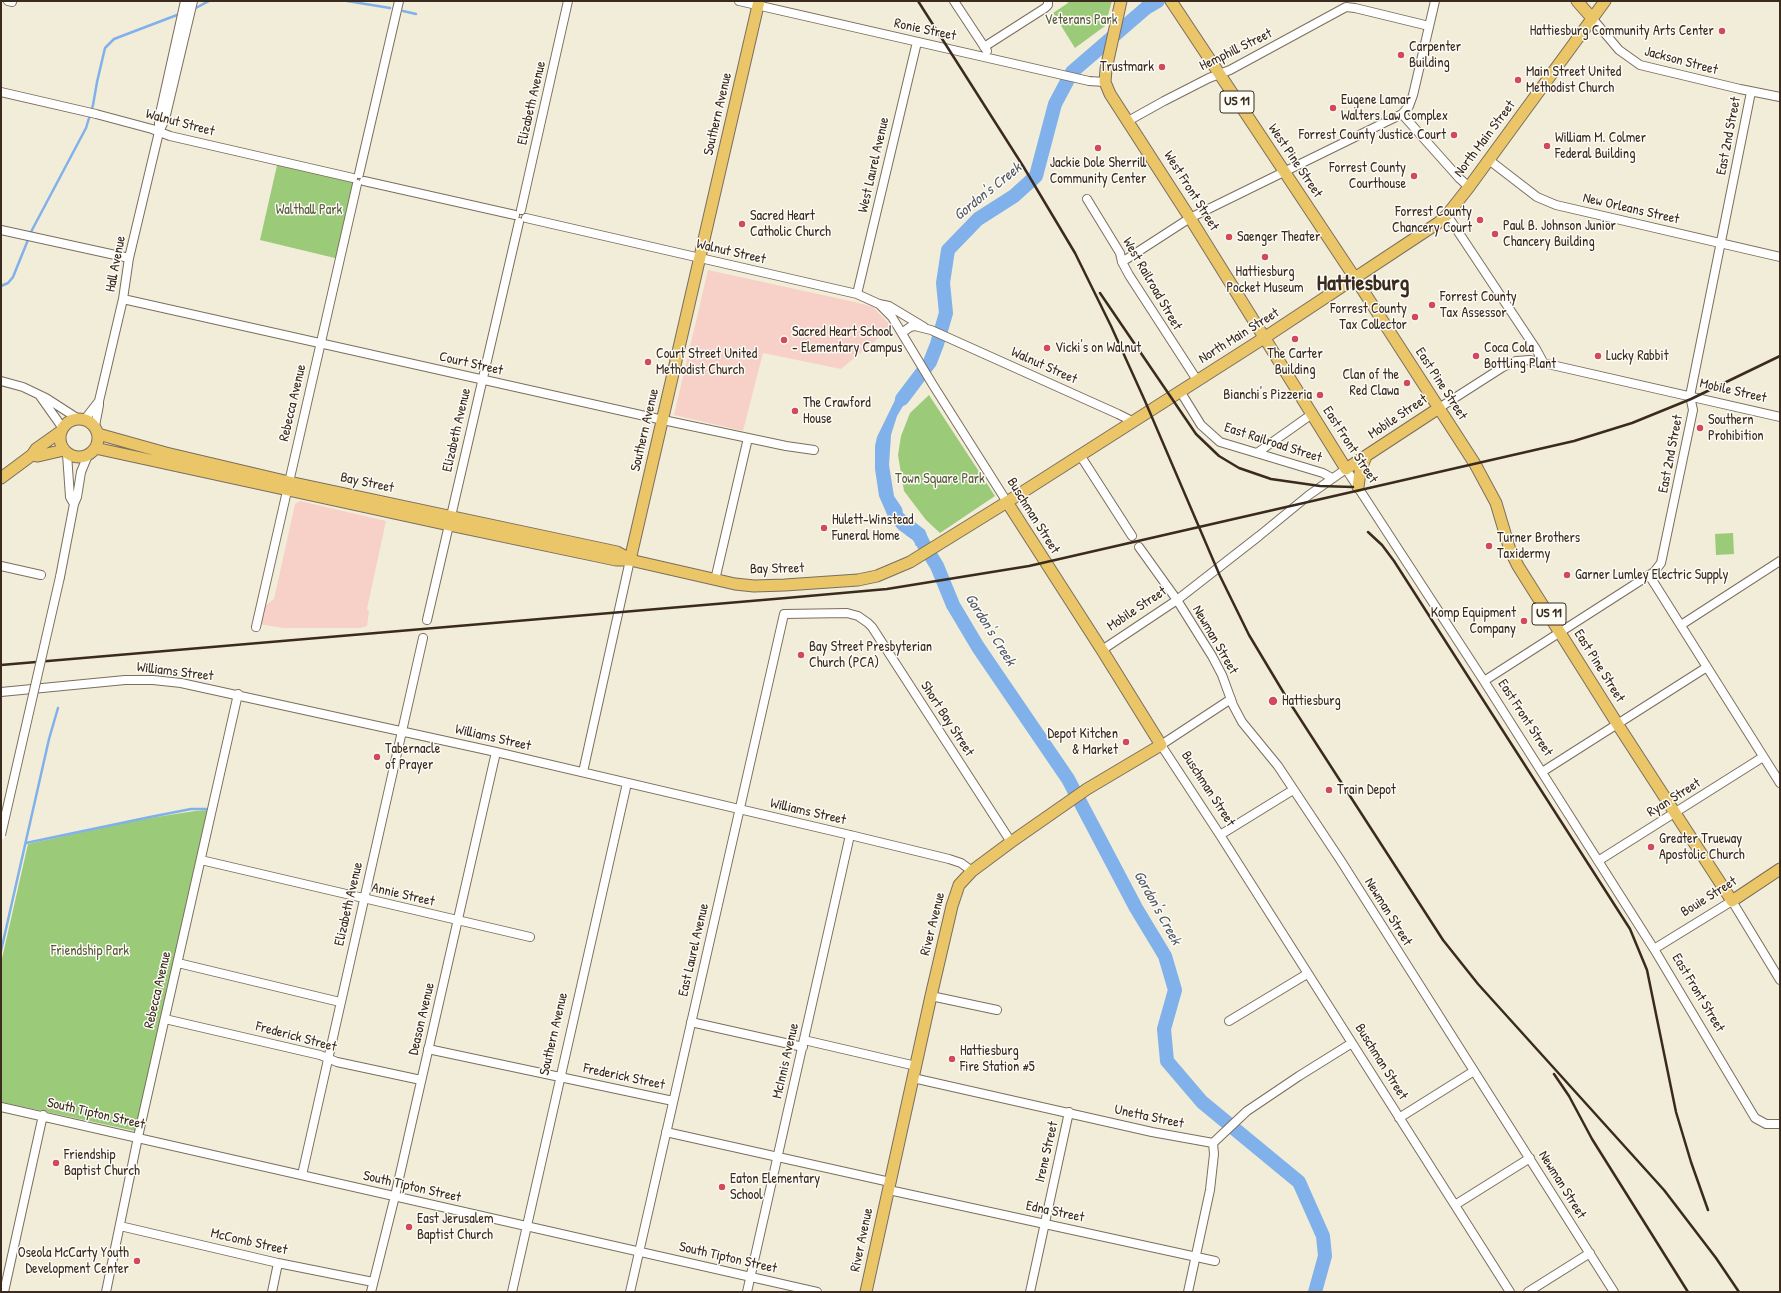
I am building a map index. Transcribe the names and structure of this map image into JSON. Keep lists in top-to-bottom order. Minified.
{"streets":{"main road":["US 11","Southern Avenue","North Main Street","West Pine Street","West Front Street","East Pine Street","Mobile Street","East Front Street","Bay Street","Buschman Street","Bouie Street","River Avenue"],"street":["Ronie Street","Hemphill Street","Jackson Street","Elizabeth Avenue","Walnut Street","East 2nd Street","West Laurel Avenue","New Orleans Street","Hall Avenue","West Railroad Street","Court Street","Rebecca Avenue","East Railroad Street","Newman Street","Williams Street","Short Bay Street","Ryan Street","Annie Street","East Laurel Avenue","Deason Avenue","Frederick Street","McInnis Avenue","South Tipton Street","Unetta Street","Irene Street","Edna Street","McComb Street"]},"crossings":[["Ronie Street","Southern Avenue"],["Ronie Street","West Laurel Avenue"],["Ronie Street","West Front Street"],["Hemphill Street","West Pine Street"],["Hemphill Street","West Front Street"],["Jackson Street","East 2nd Street"],["Jackson Street","North Main Street"],["Elizabeth Avenue","Walnut Street"],["Elizabeth Avenue","Court Street"],["Elizabeth Avenue","Bay Street"],["Elizabeth Avenue","Williams Street"],["Elizabeth Avenue","Annie Street"],["Elizabeth Avenue","Frederick Street"],["Elizabeth Avenue","South Tipton Street"],["Southern Avenue","Walnut Street"],["Southern Avenue","Court Street"],["Southern Avenue","Bay Street"],["Southern Avenue","Williams Street"],["Southern Avenue","Frederick Street"],["Southern Avenue","South Tipton Street"],["Walnut Street","North Main Street"],["Walnut Street","West Laurel Avenue"],["Walnut Street","Hall Avenue"],["Walnut Street","Rebecca Avenue"],["Walnut Street","Buschman Street"],["East 2nd Street","New Orleans Street"],["East 2nd Street","East Pine Street"],["East 2nd Street","Mobile Street"],["East 2nd Street","East Front Street"],["North Main Street","West Pine Street"],["North Main Street","West Front Street"],["North Main Street","New Orleans Street"],["North Main Street","West Railroad Street"],["North Main Street","East Pine Street"],["North Main Street","East Railroad Street"],["North Main Street","East Front Street"],["North Main Street","Bay Street"],["North Main Street","Buschman Street"],["West Pine Street","East Pine Street"],["West Front Street","East Front Street"],["Hall Avenue","Court Street"],["Hall Avenue","Bay Street"],["Court Street","Rebecca Avenue"],["East Pine Street","Mobile Street"],["East Pine Street","Ryan Street"],["East Pine Street","Bouie Street"],["Mobile Street","East Railroad Street"],["Mobile Street","East Front Street"],["Mobile Street","Buschman Street"],["Mobile Street","Newman Street"],["Rebecca Avenue","Bay Street"],["Rebecca Avenue","Williams Street"],["Rebecca Avenue","Annie Street"],["Rebecca Avenue","Frederick Street"],["Rebecca Avenue","South Tipton Street"],["Rebecca Avenue","McComb Street"],["East Front Street","Ryan Street"],["East Front Street","Bouie Street"],["Buschman Street","River Avenue"],["Newman Street","River Avenue"],["Williams Street","River Avenue"],["Williams Street","East Laurel Avenue"],["Williams Street","Deason Avenue"],["Williams Street","McInnis Avenue"],["Short Bay Street","River Avenue"],["Short Bay Street","East Laurel Avenue"],["Annie Street","Deason Avenue"],["River Avenue","Unetta Street"],["River Avenue","Edna Street"],["East Laurel Avenue","Frederick Street"],["East Laurel Avenue","South Tipton Street"],["Deason Avenue","Frederick Street"],["Deason Avenue","South Tipton Street"],["Deason Avenue","McComb Street"],["McInnis Avenue","South Tipton Street"],["Unetta Street","Irene Street"],["Irene Street","Edna Street"]],"districts":["Hattiesburg"],"water":["Gordon's Creek"],"parks":["Veterans Park","Walthall Park","Town Square Park","Friendship Park"],"places":["Hattiesburg Community Arts Center","Carpenter Building","Trustmark","Main Street United Methodist Church","Eugene Lamar Walters Law Complex","Forrest County Justice Court","William M. Colmer Federal Building","Jackie Dole Sherrill Community Center","Forrest County Courthouse","Forrest County Chancery Court","Sacred Heart Catholic Church","Paul B. Johnson Junior Chancery Building","Saenger Theater","Hattiesburg Pocket Museum","Forrest County Tax Assessor","Forrest County Tax Collector","The Carter Building","Sacred Heart School - Elementary Campus","Vicki's on Walnut","Coca Cola Bottling Plant","Lucky Rabbit","Court Street United Methodist Church","Clan of the Red Clawa","Bianchi's Pizzeria","The Crawford House","Southern Prohibition","Hulett-Winstead Funeral Home","Turner Brothers Taxidermy","Garner Lumley Electric Supply","Komp Equipment Company","Bay Street Presbyterian Church (PCA)","Hattiesburg","Depot Kitchen & Market","Tabernacle of Prayer","Train Depot","Greater Trueway Apostolic Church","Hattiesburg Fire Station #5","Friendship Baptist Church","Eaton Elementary School","East Jerusalem Baptist Church","Oseola McCarty Youth Development Center"]}
